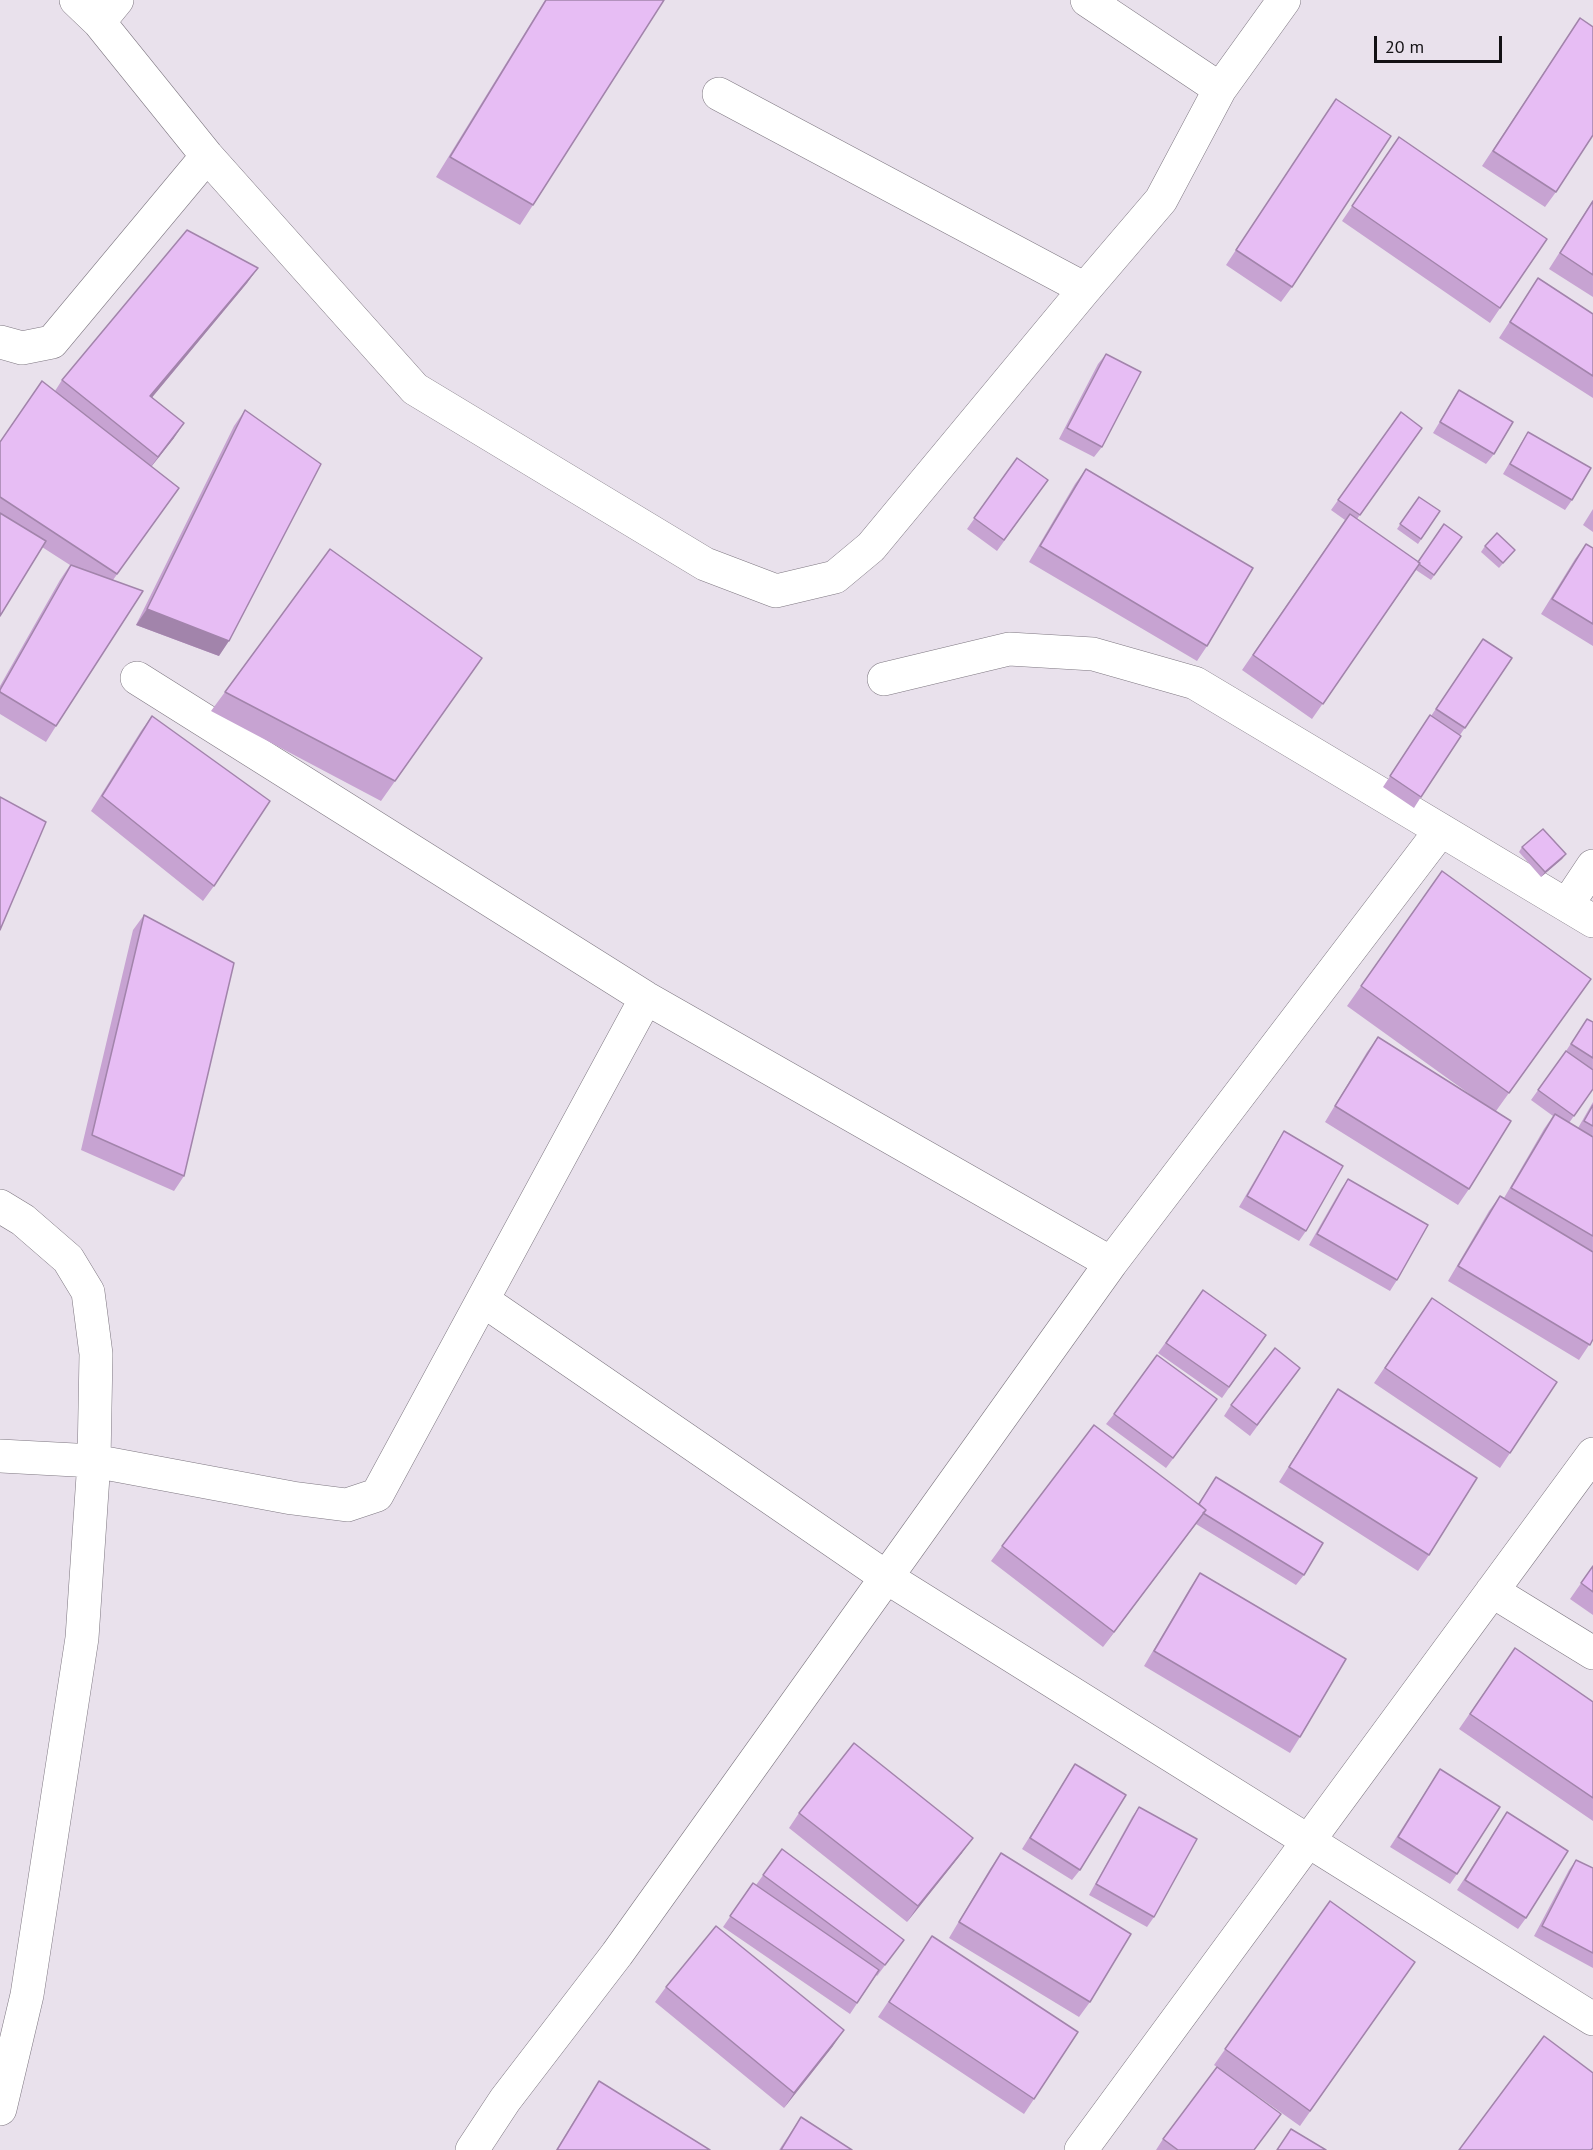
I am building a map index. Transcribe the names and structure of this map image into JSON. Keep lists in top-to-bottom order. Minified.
{"scale_bar":"20 m"}
